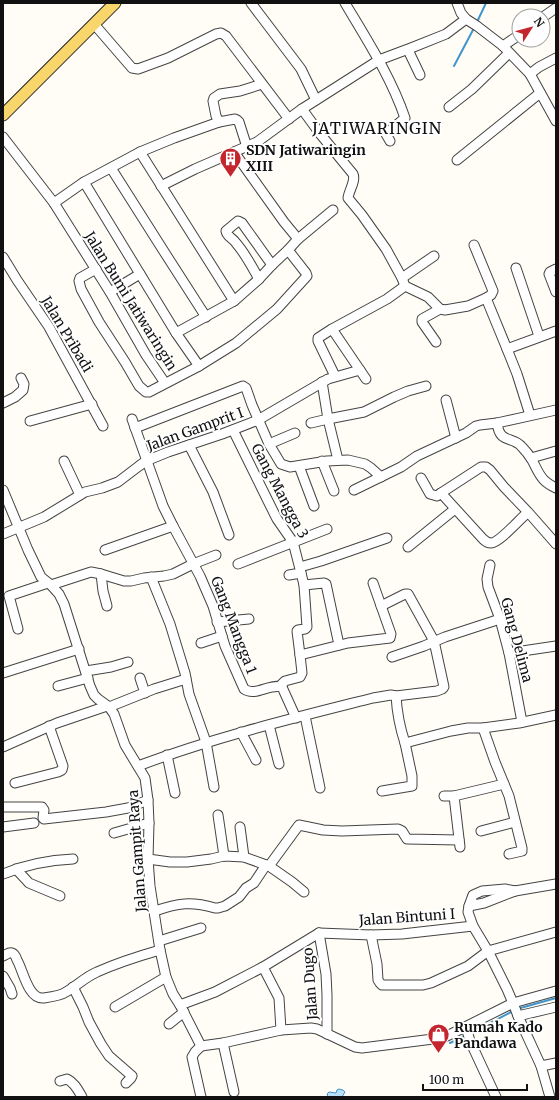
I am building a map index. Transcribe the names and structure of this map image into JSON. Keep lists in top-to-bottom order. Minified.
{"streets":{"street":["Jalan Bumi Jatiwaringin","Jalan Pribadi","Jalan Gamprit I","Gang Mangga 3","Gang Mangga 1","Gang Delima","Jalan Gampit Raya","Jalan Bintuni I","Jalan Dugo"]},"crossings":[["Jalan Gamprit I","Gang Mangga 3"],["Jalan Gamprit I","Gang Mangga 1"],["Jalan Gamprit I","Jalan Gampit Raya"],["Jalan Bintuni I","Jalan Dugo"]],"districts":["JATIWARINGIN"],"places":{"building":["SDN Jatiwaringin XIII"],"shop":["Rumah Kado Pandawa"]},"scale_bar":"100 m","north":"top right"}
